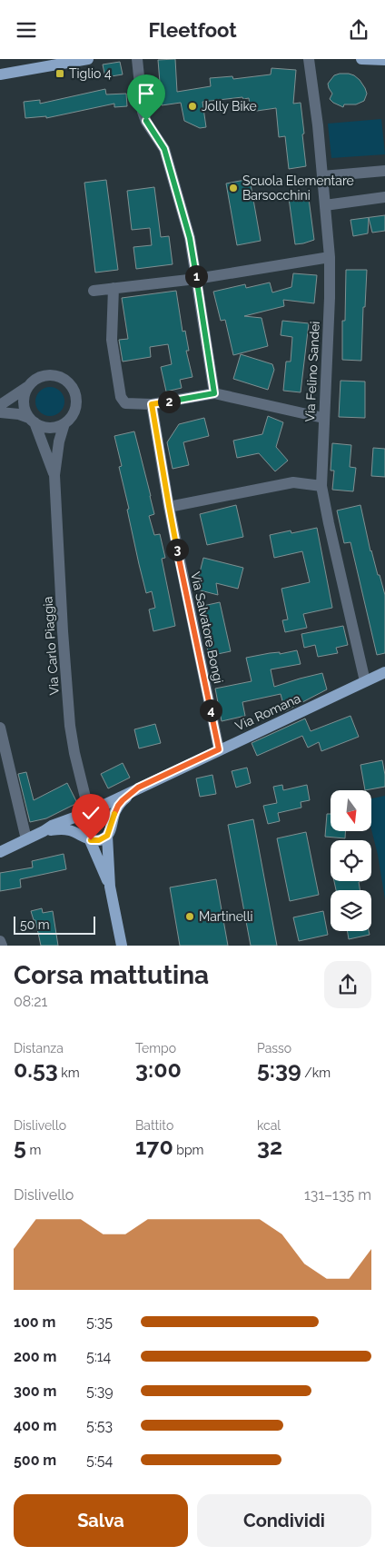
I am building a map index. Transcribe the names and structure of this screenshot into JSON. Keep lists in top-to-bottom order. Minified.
{"streets":{"main road":["Via Romana"],"street":["Via Felino Sandei","Via Salvatore Bongi","Via Carlo Piaggia"]},"crossings":[["Via Felino Sandei","Via Romana"],["Via Salvatore Bongi","Via Romana"],["Via Carlo Piaggia","Via Romana"]],"places":{"transit":["Tiglio 4"],"other":["Jolly Bike","Scuola Elementare Barsocchini","Martinelli"]},"scale_bar":"50 m","north":"bottom","page":{"header":"Fleetfoot","pins":["1","2","3","4"],"scale":"50 m","heading":["Corsa mattutina","08:21"],"stats":[["Distanza","0.53 km"],["Tempo","3:00"],["Passo","5:39 /km"],["Dislivello","5 m"],["Battito","170 bpm"],["kcal","32"]],"chart":["Dislivello","131–135 m"],"list":[{"name":"100 m","note":"5:35"},{"name":"200 m","note":"5:14"},{"name":"300 m","note":"5:39"},{"name":"400 m","note":"5:53"},{"name":"500 m","note":"5:54"}],"buttons":["Salva","Condividi"]}}
